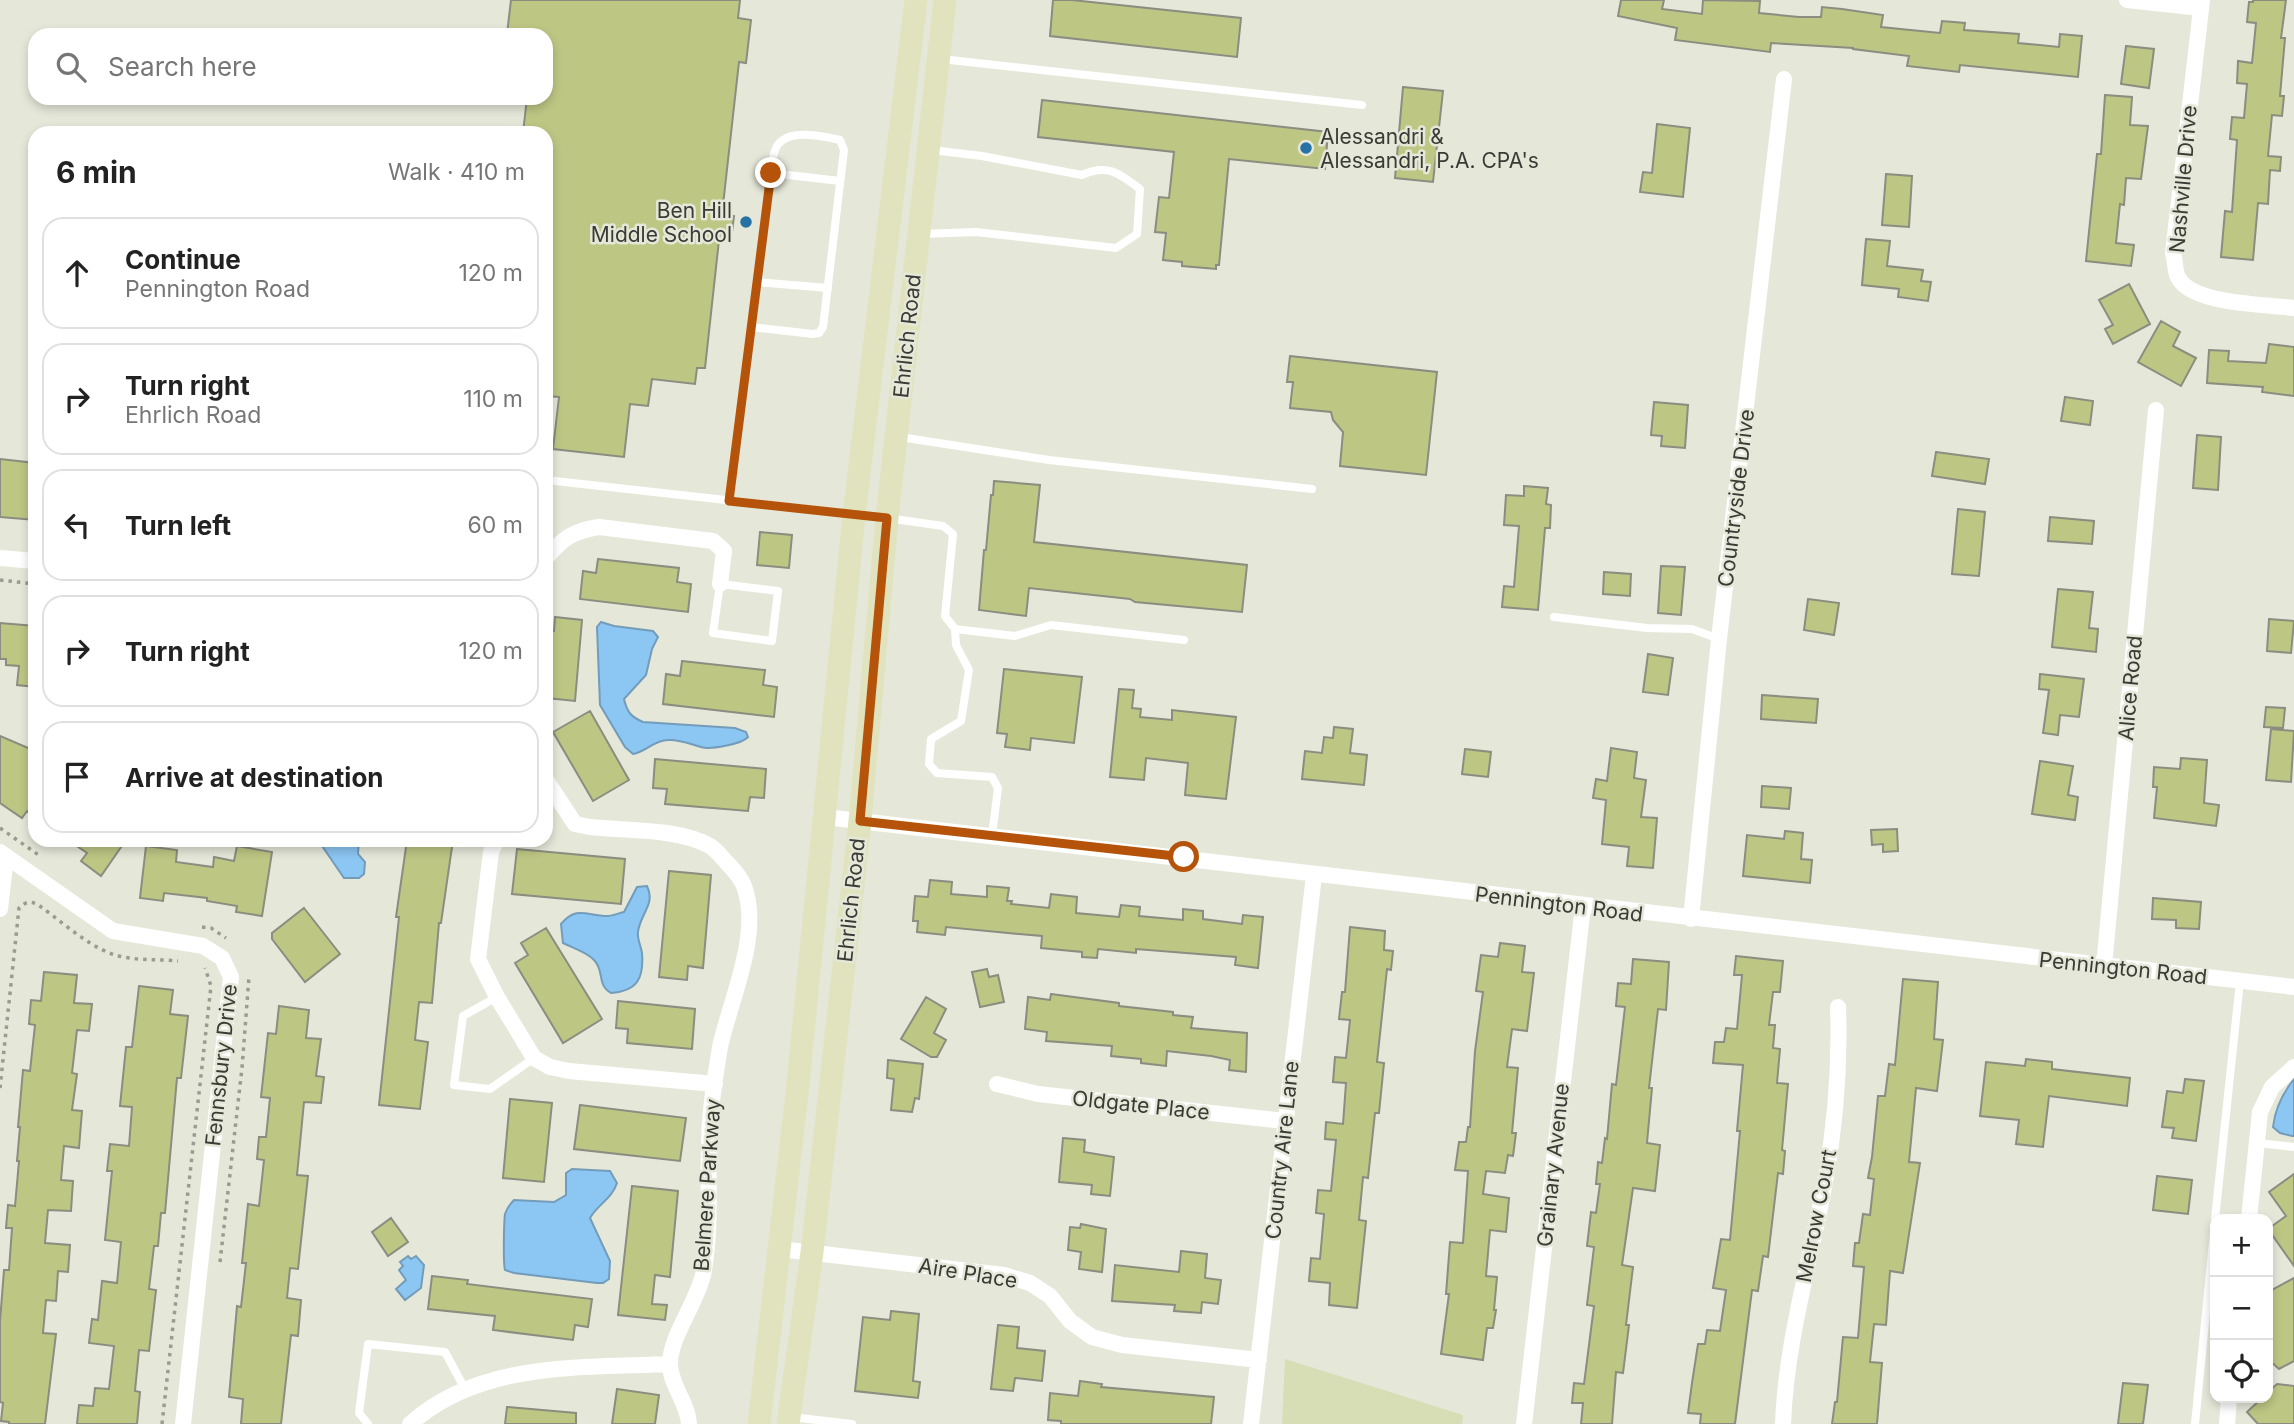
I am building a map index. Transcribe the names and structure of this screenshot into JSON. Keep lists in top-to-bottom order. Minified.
{"streets":{"main road":["Ehrlich Road"],"street":["Nashville Drive","Countryside Drive","Alice Road","Pennington Road","Fennsbury Drive","Oldgate Place","Country Aire Lane","Grainary Avenue","Belmere Parkway","Melrow Court","Aire Place"]},"crossings":[["Ehrlich Road","Pennington Road"],["Ehrlich Road","Aire Place"],["Countryside Drive","Pennington Road"],["Alice Road","Pennington Road"],["Pennington Road","Country Aire Lane"],["Pennington Road","Grainary Avenue"],["Oldgate Place","Country Aire Lane"],["Country Aire Lane","Aire Place"]],"places":["Alessandri & Alessandri, P.A. CPA's","Ben Hill Middle School"],"page":{"search":"Search here","heading":["6 min","Walk · 410 m"],"list":[["Continue","Pennington Road","120 m"],["Turn right","Ehrlich Road","110 m"],["Turn left","60 m"],["Turn right","120 m"],"Arrive at destination"],"map_buttons":["+","−"]}}
